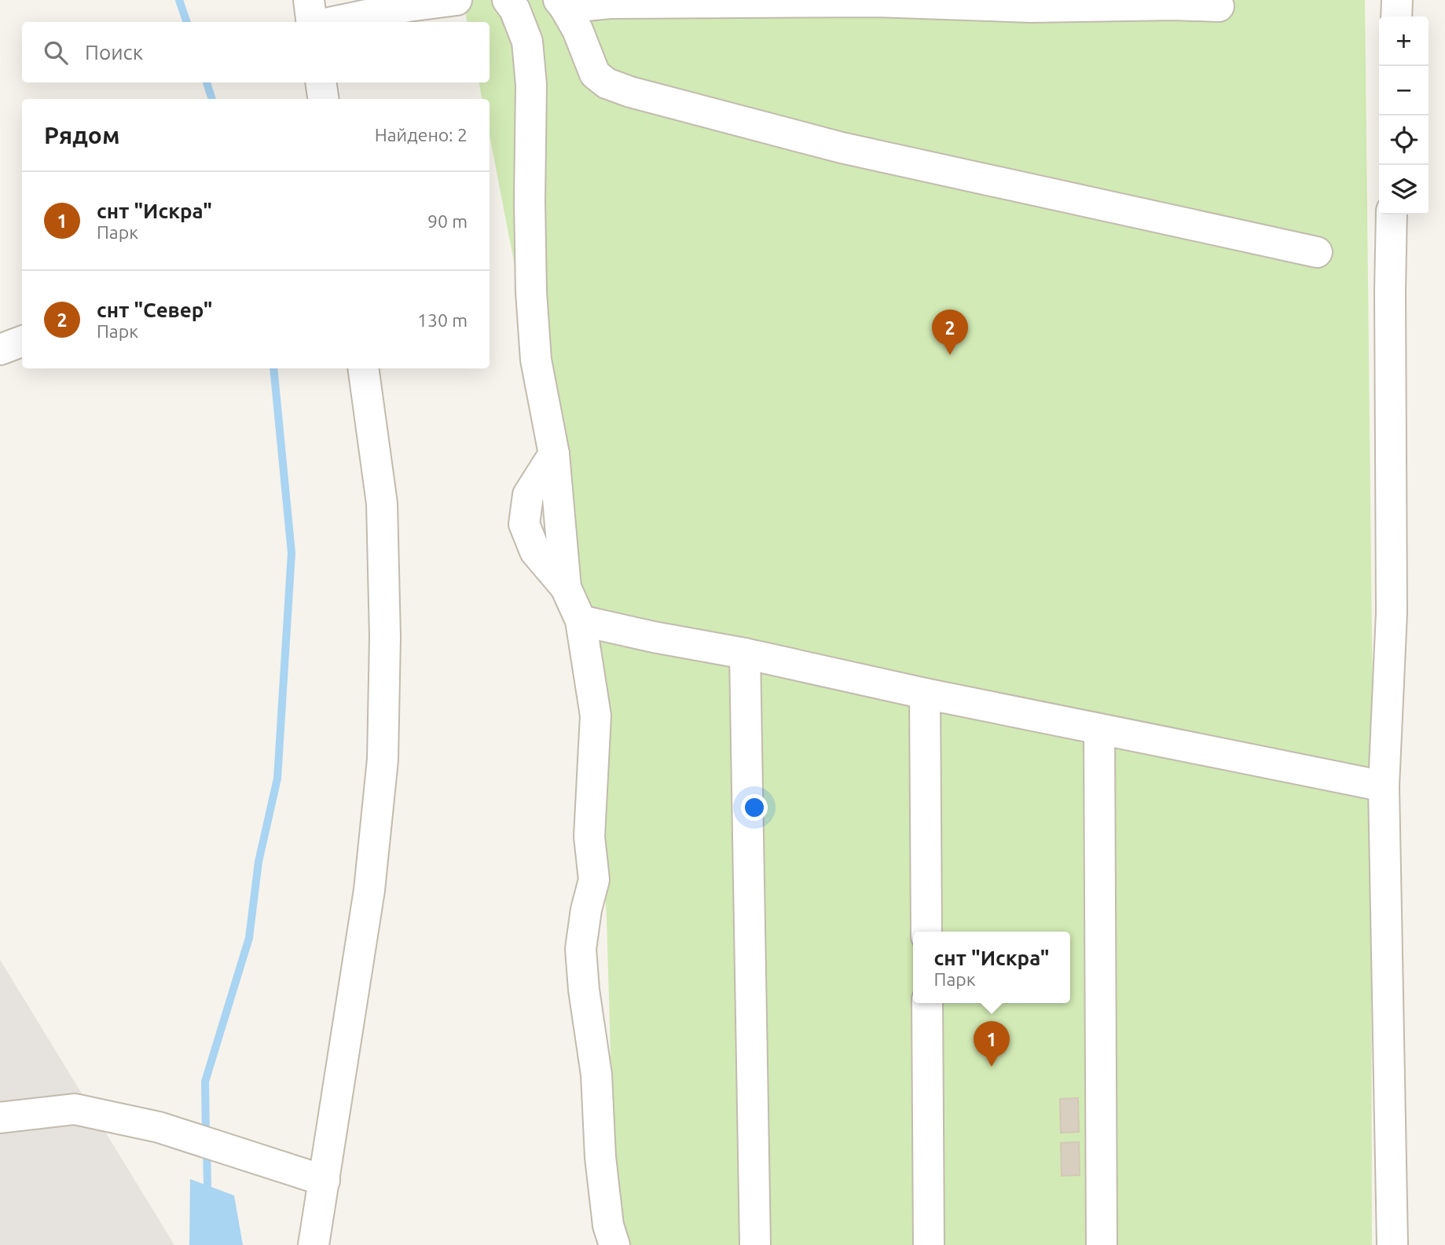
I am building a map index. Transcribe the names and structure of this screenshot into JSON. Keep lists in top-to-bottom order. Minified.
{"page":{"map_buttons":["+","−"],"search":"Поиск","heading":["Рядом","Найдено: 2"],"list":[{"mark":"1","name":"снт \"Искра\"","note":"Парк","value":"90 m"},{"mark":"2","name":"снт \"Север\"","note":"Парк","value":"130 m"}],"pins":["2","1"],"popup":["снт \"Искра\"","Парк"]}}
